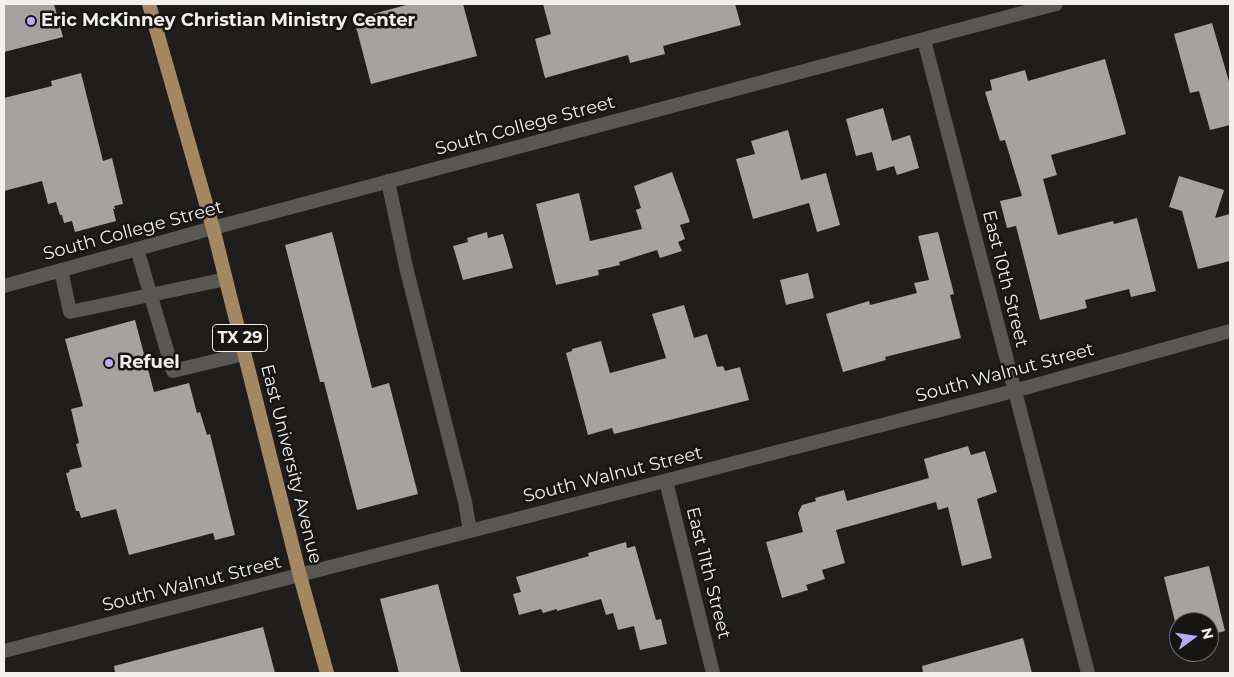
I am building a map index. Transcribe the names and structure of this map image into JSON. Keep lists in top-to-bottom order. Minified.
{"streets":{"main road":["TX 29","East University Avenue"],"street":["South College Street","East 10th Street","South Walnut Street","East 11th Street"]},"crossings":[["South College Street","East 10th Street"],["South College Street","East University Avenue"],["East 10th Street","South Walnut Street"],["South Walnut Street","East University Avenue"],["South Walnut Street","East 11th Street"]],"places":["Eric McKinney Christian Ministry Center","Refuel"],"north":"right"}
